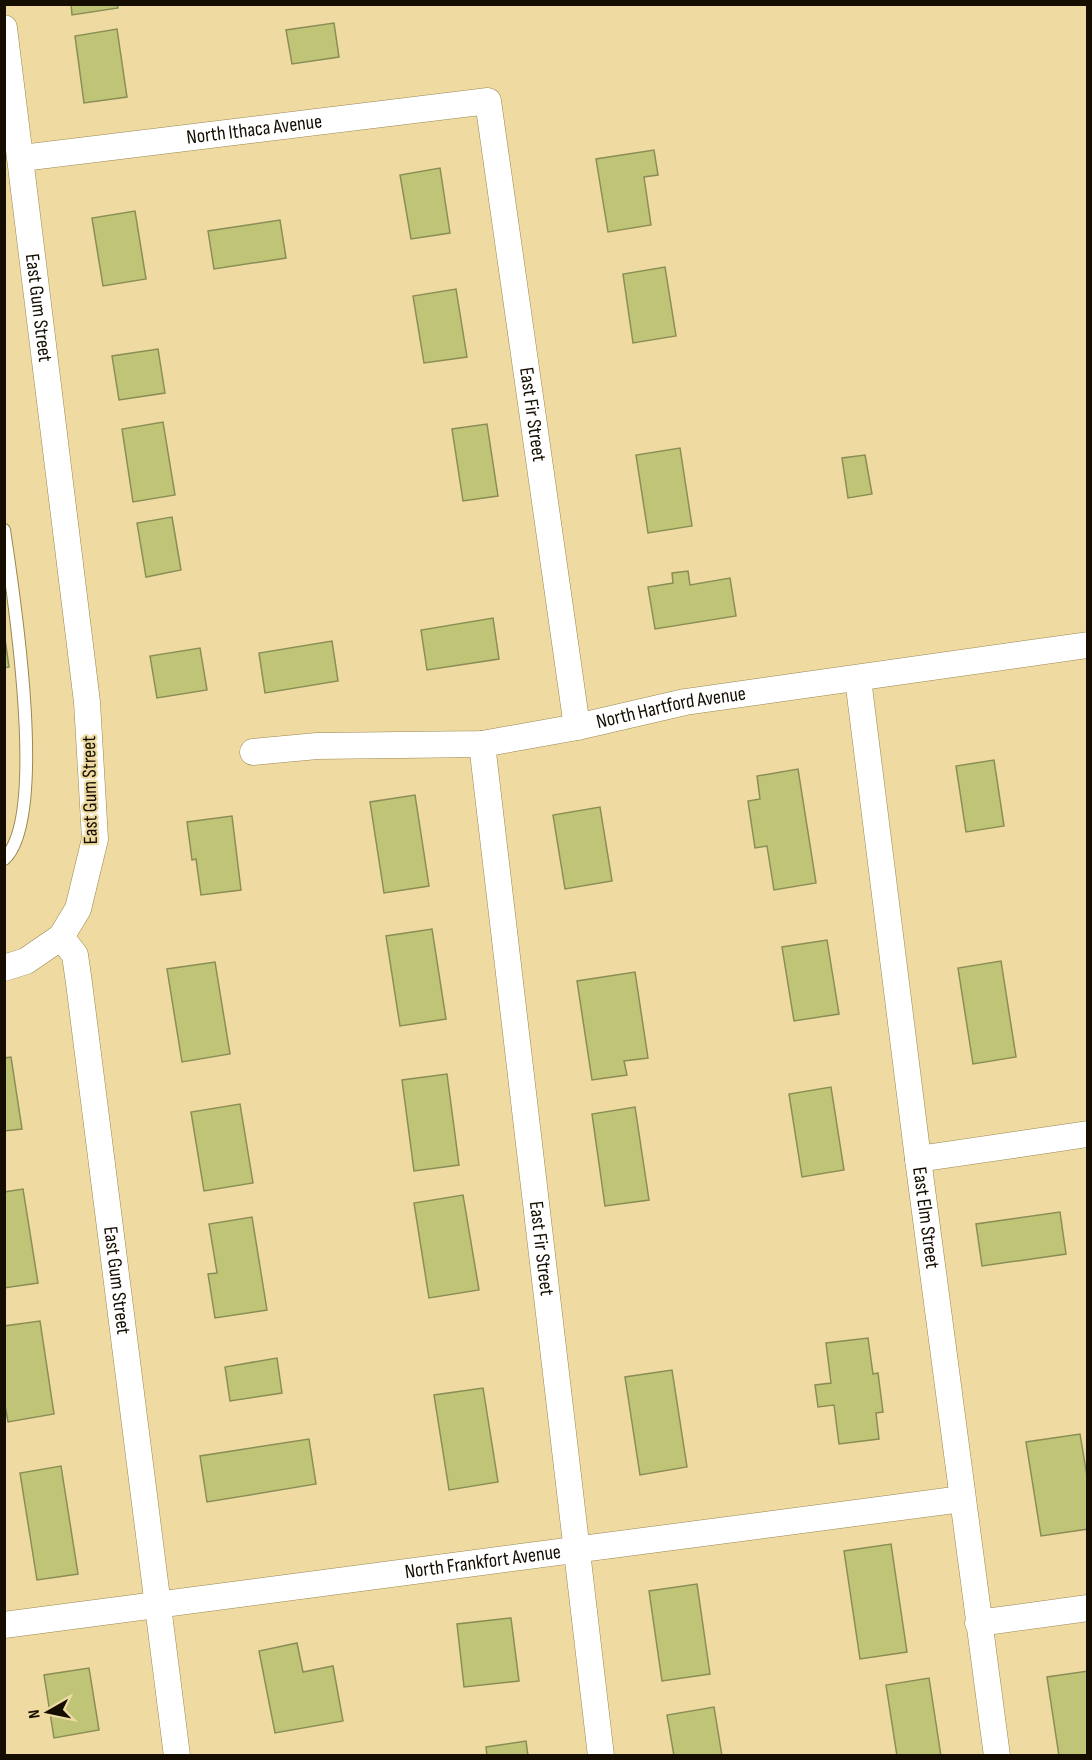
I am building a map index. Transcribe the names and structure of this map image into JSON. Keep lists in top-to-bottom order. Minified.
{"streets":{"street":["North Ithaca Avenue","East Gum Street","East Fir Street","North Hartford Avenue","East Elm Street","North Frankfort Avenue"]},"crossings":[["North Ithaca Avenue","East Gum Street"],["North Ithaca Avenue","East Fir Street"],["East Gum Street","North Frankfort Avenue"],["East Fir Street","North Hartford Avenue"],["East Fir Street","North Frankfort Avenue"],["North Hartford Avenue","East Elm Street"],["East Elm Street","North Frankfort Avenue"]],"north":"left"}
